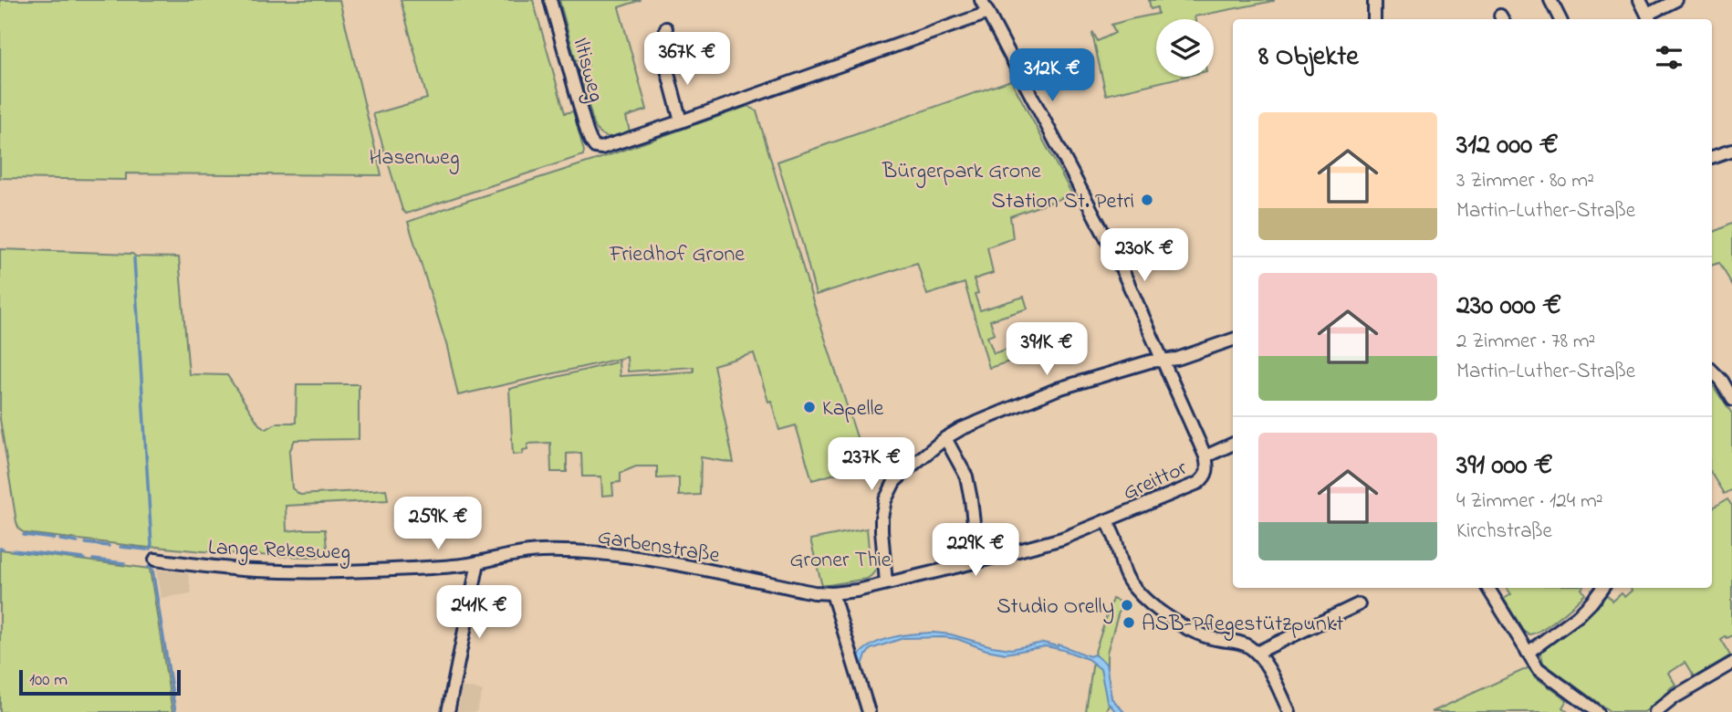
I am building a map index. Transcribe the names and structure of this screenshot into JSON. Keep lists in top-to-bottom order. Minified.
{"streets":{"street":["Iltisweg","Greittor","Garbenstraße","Lange Rekesweg"]},"crossings":[["Greittor","Garbenstraße"],["Garbenstraße","Lange Rekesweg"]],"parks":["Hasenweg","Bürgerpark Grone","Friedhof Grone","Groner Thie"],"places":["Station St. Petri","Kapelle","Studio Orelly","ASB-Pflegestützpunkt"],"scale_bar":"100 m","page":{"heading":"8 Objekte","price":["367K €","312K €","230K €","391K €","237K €","259K €","229K €","241K €"],"list":[{"name":"312 000 €","note":"3 Zimmer · 80 m² · Martin-Luther-Straße"},{"name":"230 000 €","note":"2 Zimmer · 78 m² · Martin-Luther-Straße"},{"name":"391 000 €","note":"4 Zimmer · 124 m² · Kirchstraße"}],"scale":"100 m"}}
